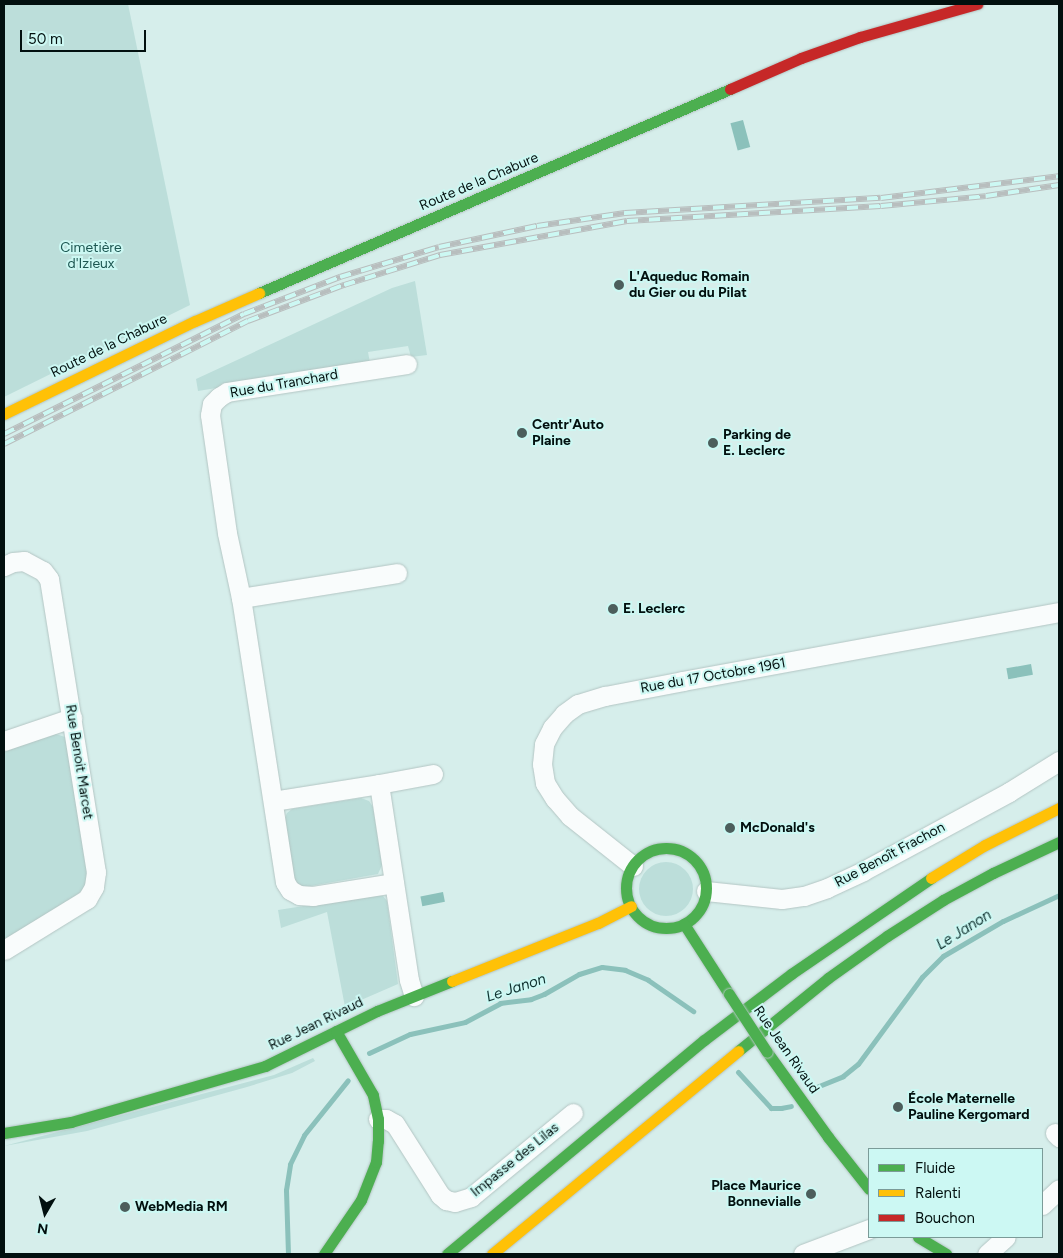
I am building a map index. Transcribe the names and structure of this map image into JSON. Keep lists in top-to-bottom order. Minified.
{"streets":{"main road":["Route de la Chabure","Rue Jean Rivaud"],"street":["Rue du Tranchard","Rue du 17 Octobre 1961","Rue Benoit Marcet","Rue Benoît Frachon","Impasse des Lilas"]},"crossings":[["Rue du 17 Octobre 1961","Rue Benoît Frachon"],["Rue du 17 Octobre 1961","Rue Jean Rivaud"],["Rue Benoît Frachon","Rue Jean Rivaud"]],"water":["Le Janon"],"parks":["Cimetière d'Izieux"],"places":["L'Aqueduc Romain du Gier ou du Pilat","Centr'Auto Plaine","Parking de E. Leclerc","E. Leclerc","McDonald's","École Maternelle Pauline Kergomard","Place Maurice Bonnevialle","WebMedia RM"],"legend":["Fluide","Ralenti","Bouchon"],"scale_bar":"50 m","north":"bottom"}
